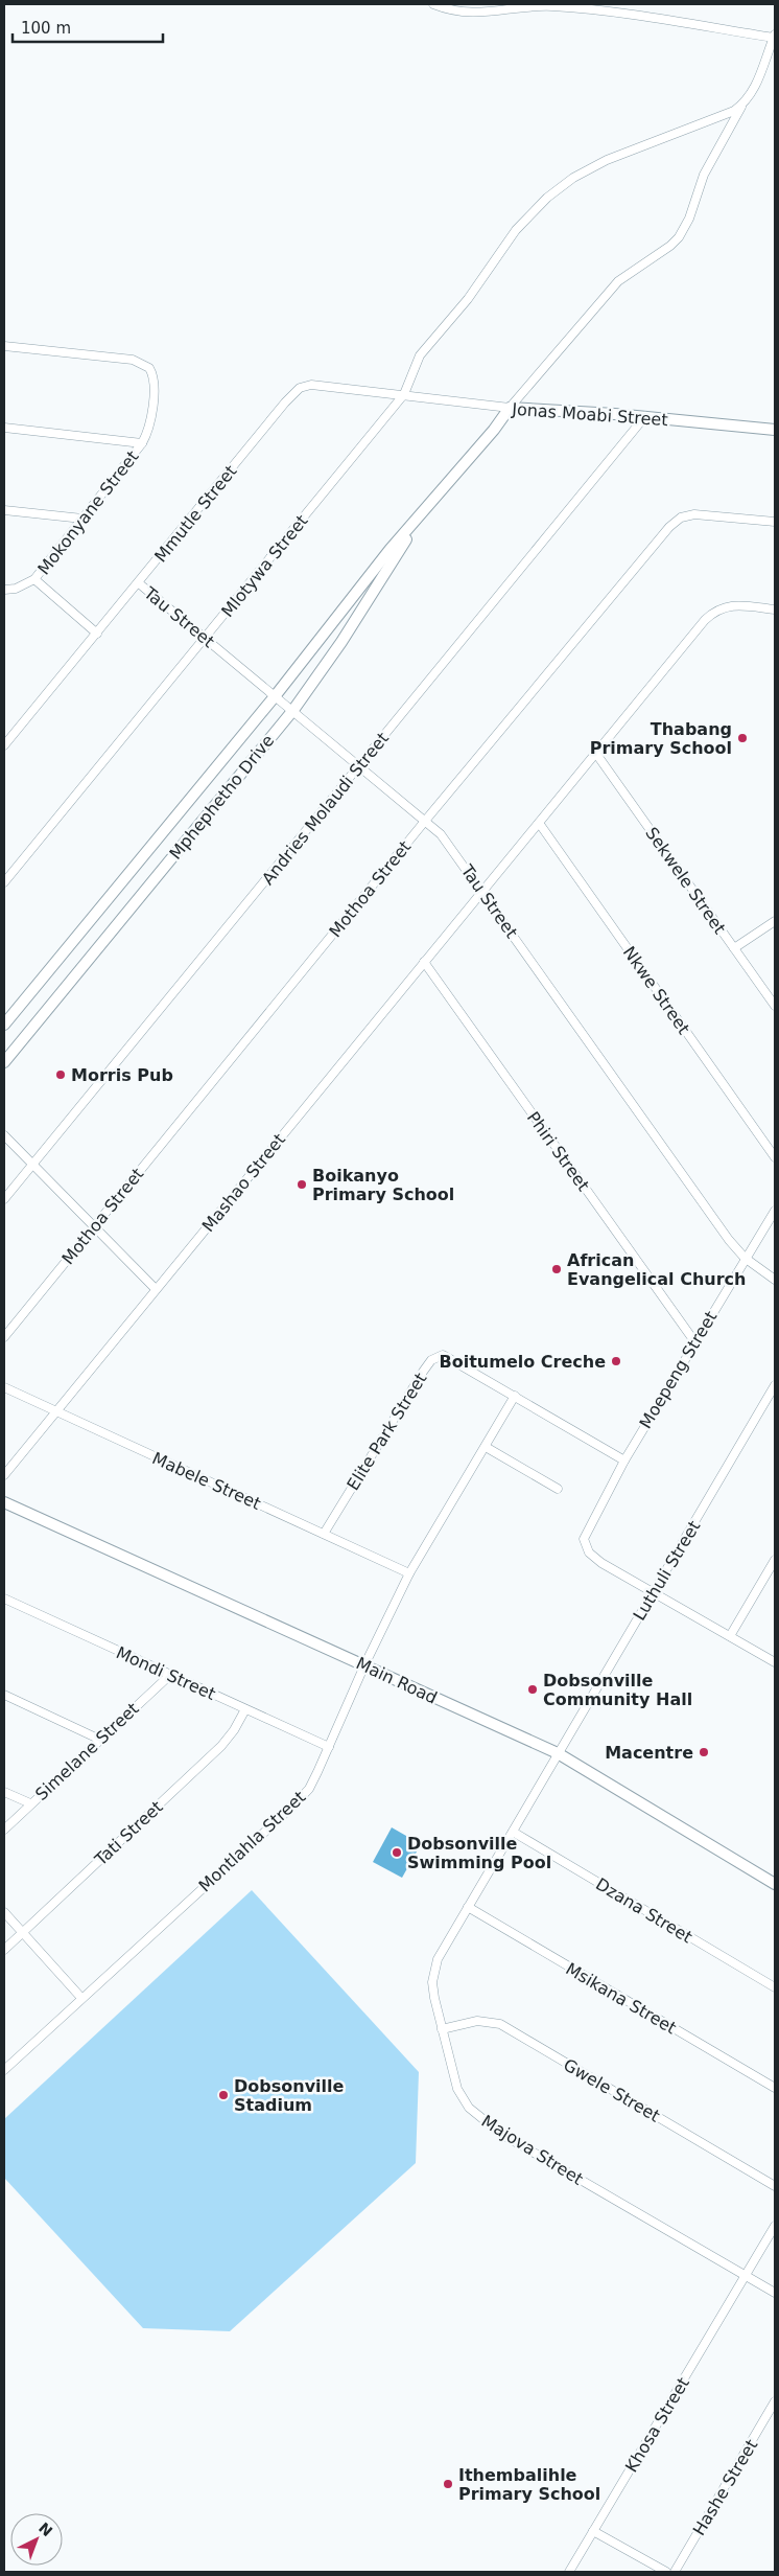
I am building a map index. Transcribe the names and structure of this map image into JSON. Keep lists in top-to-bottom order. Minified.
{"streets":{"street":["Jonas Moabi Street","Mokonyane Street","Mmutle Street","Mlotywa Street","Tau Street","Mphephetho Drive","Andries Molaudi Street","Sekwele Street","Mothoa Street","Nkwe Street","Phiri Street","Mashao Street","Moepeng Street","Elite Park Street","Mabele Street","Luthuli Street","Mondi Street","Main Road","Simelane Street","Tati Street","Montlahla Street","Dzana Street","Msikana Street","Gwele Street","Majova Street","Khosa Street","Hashe Street"]},"crossings":[["Jonas Moabi Street","Mmutle Street"],["Jonas Moabi Street","Mlotywa Street"],["Jonas Moabi Street","Mphephetho Drive"],["Jonas Moabi Street","Andries Molaudi Street"],["Mmutle Street","Mlotywa Street"],["Mmutle Street","Tau Street"],["Mlotywa Street","Tau Street"],["Tau Street","Mphephetho Drive"],["Tau Street","Andries Molaudi Street"],["Tau Street","Mothoa Street"],["Tau Street","Mashao Street"],["Tau Street","Moepeng Street"],["Sekwele Street","Mashao Street"],["Nkwe Street","Mashao Street"],["Phiri Street","Mashao Street"],["Phiri Street","Moepeng Street"],["Mashao Street","Mabele Street"],["Moepeng Street","Elite Park Street"],["Moepeng Street","Luthuli Street"],["Elite Park Street","Mabele Street"],["Elite Park Street","Montlahla Street"],["Mabele Street","Montlahla Street"],["Luthuli Street","Main Road"],["Luthuli Street","Majova Street"],["Mondi Street","Simelane Street"],["Mondi Street","Tati Street"],["Mondi Street","Montlahla Street"],["Main Road","Montlahla Street"],["Main Road","Majova Street"],["Dzana Street","Majova Street"],["Msikana Street","Majova Street"],["Gwele Street","Majova Street"],["Majova Street","Khosa Street"]],"places":["Thabang Primary School","Morris Pub","Boikanyo Primary School","African Evangelical Church","Boitumelo Creche","Dobsonville Community Hall","Macentre","Dobsonville Swimming Pool","Dobsonville Stadium","Ithembalihle Primary School"],"scale_bar":"100 m","north":"top right"}
